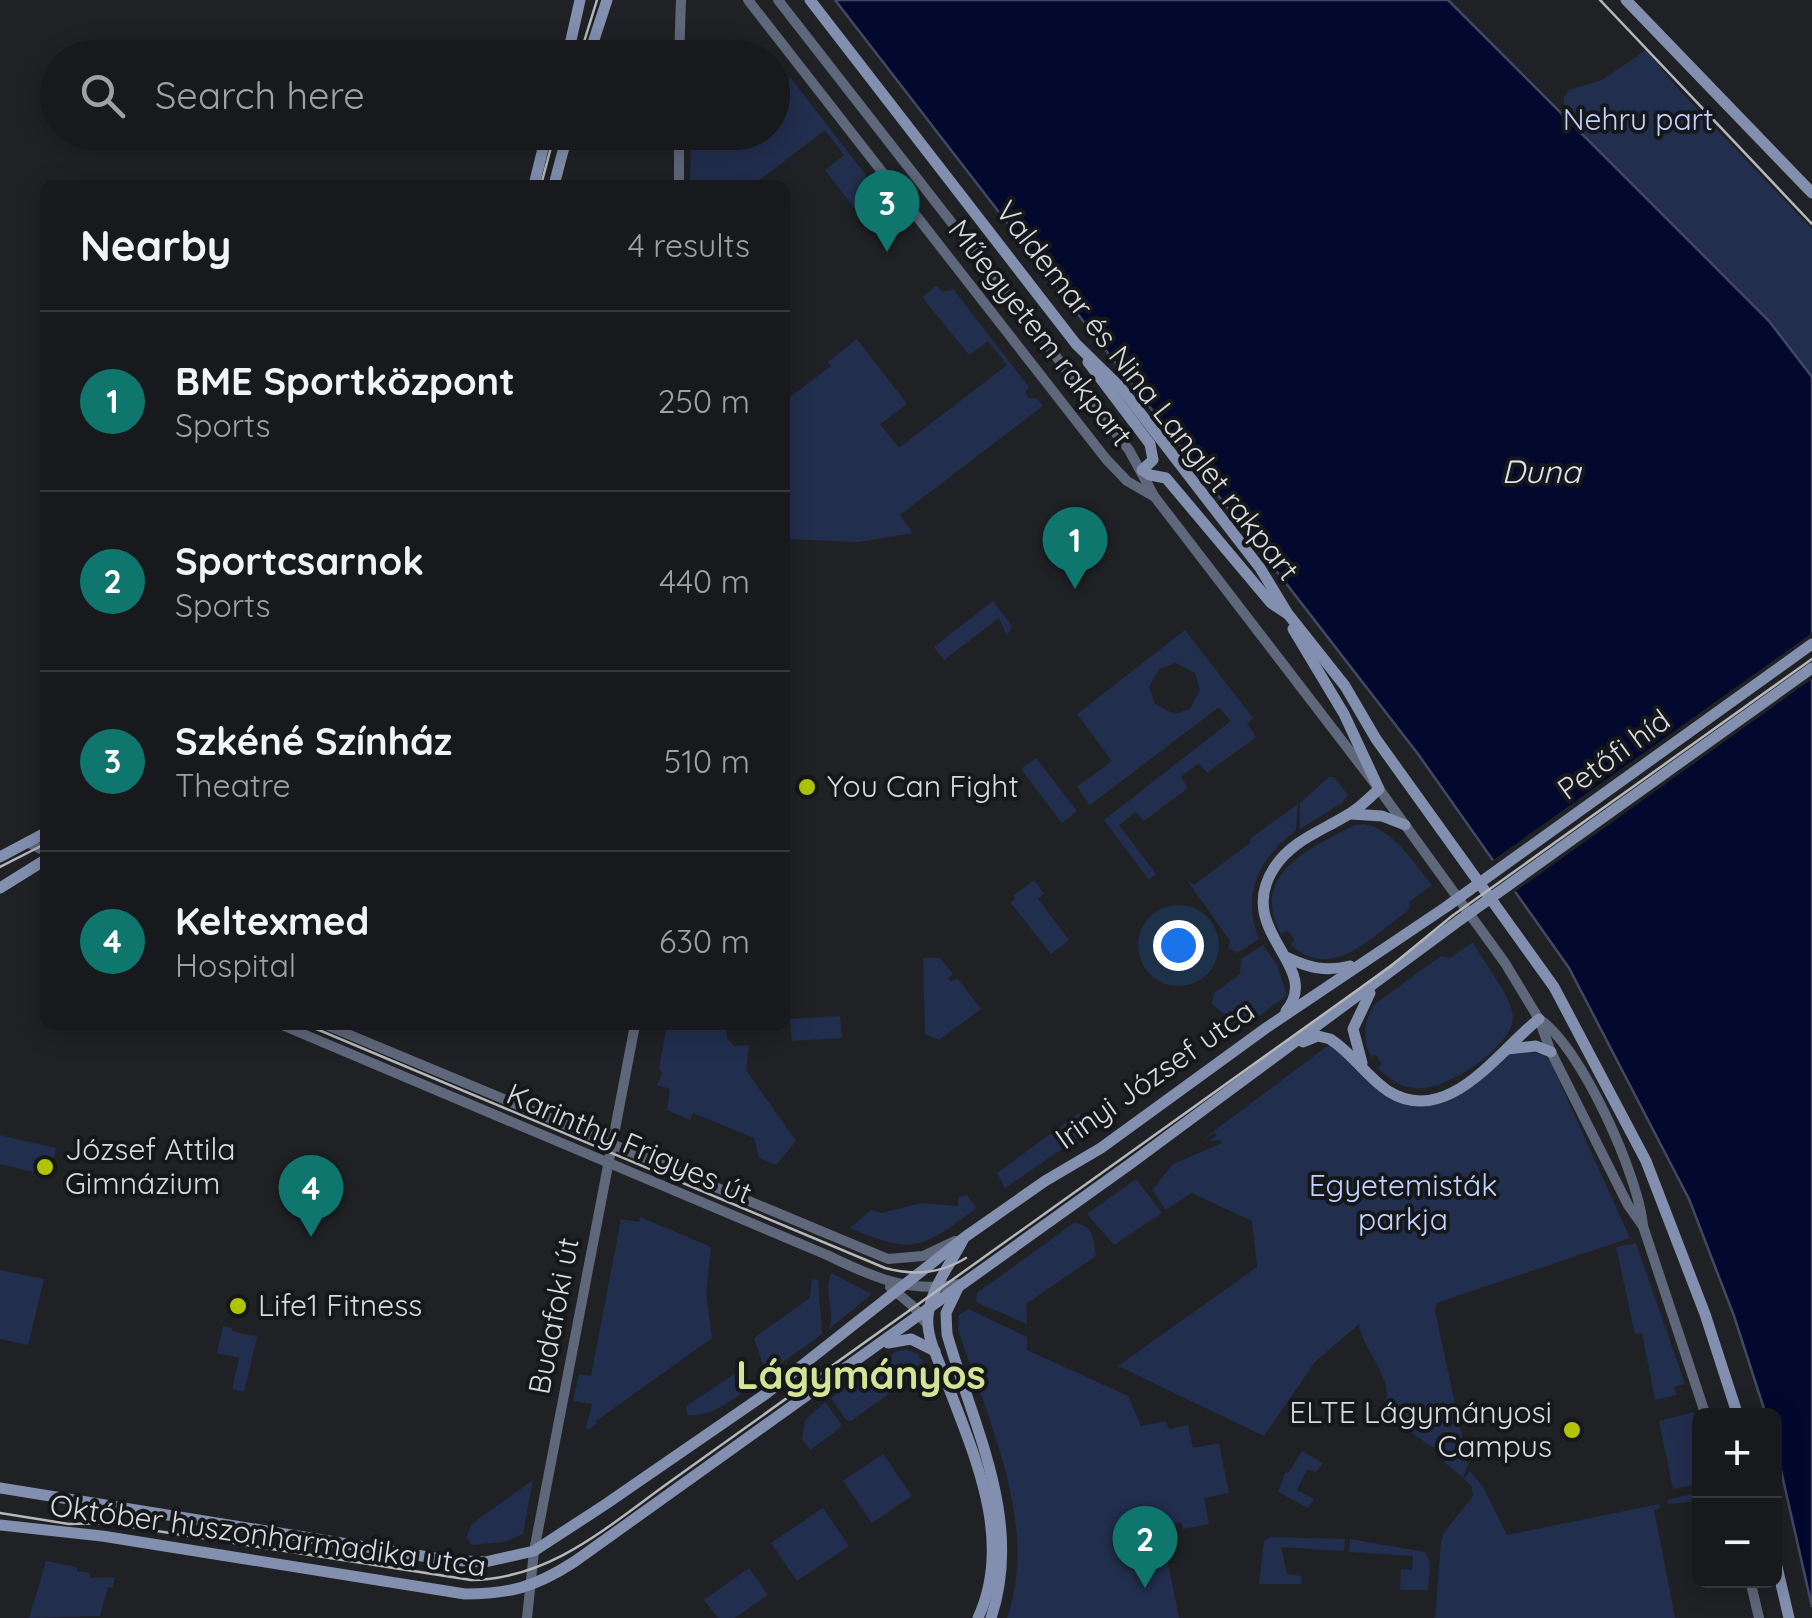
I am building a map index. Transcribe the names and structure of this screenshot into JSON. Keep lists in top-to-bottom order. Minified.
{"streets":{"main road":["Valdemar és Nina Langlet rakpart","Petőfi híd","Irinyi József utca","Október huszonharmadika utca"],"street":["Műegyetem rakpart","Karinthy Frigyes út","Budafoki út"]},"crossings":[["Petőfi híd","Irinyi József utca"],["Irinyi József utca","Karinthy Frigyes út"],["Irinyi József utca","Budafoki út"],["Irinyi József utca","Október huszonharmadika utca"],["Karinthy Frigyes út","Budafoki út"],["Budafoki út","Október huszonharmadika utca"]],"districts":["Lágymányos"],"water":["Duna"],"parks":["Nehru part","Egyetemisták parkja"],"places":["You Can Fight","József Attila Gimnázium","Life1 Fitness","ELTE Lágymányosi Campus"],"page":{"search":"Search here","pins":["3","1","4","2"],"heading":["Nearby","4 results"],"list":[{"mark":"1","name":"BME Sportközpont","note":"Sports","value":"250 m"},{"mark":"2","name":"Sportcsarnok","note":"Sports","value":"440 m"},{"mark":"3","name":"Szkéné Színház","note":"Theatre","value":"510 m"},{"mark":"4","name":"Keltexmed","note":"Hospital","value":"630 m"}],"map_buttons":["+","−"]}}
